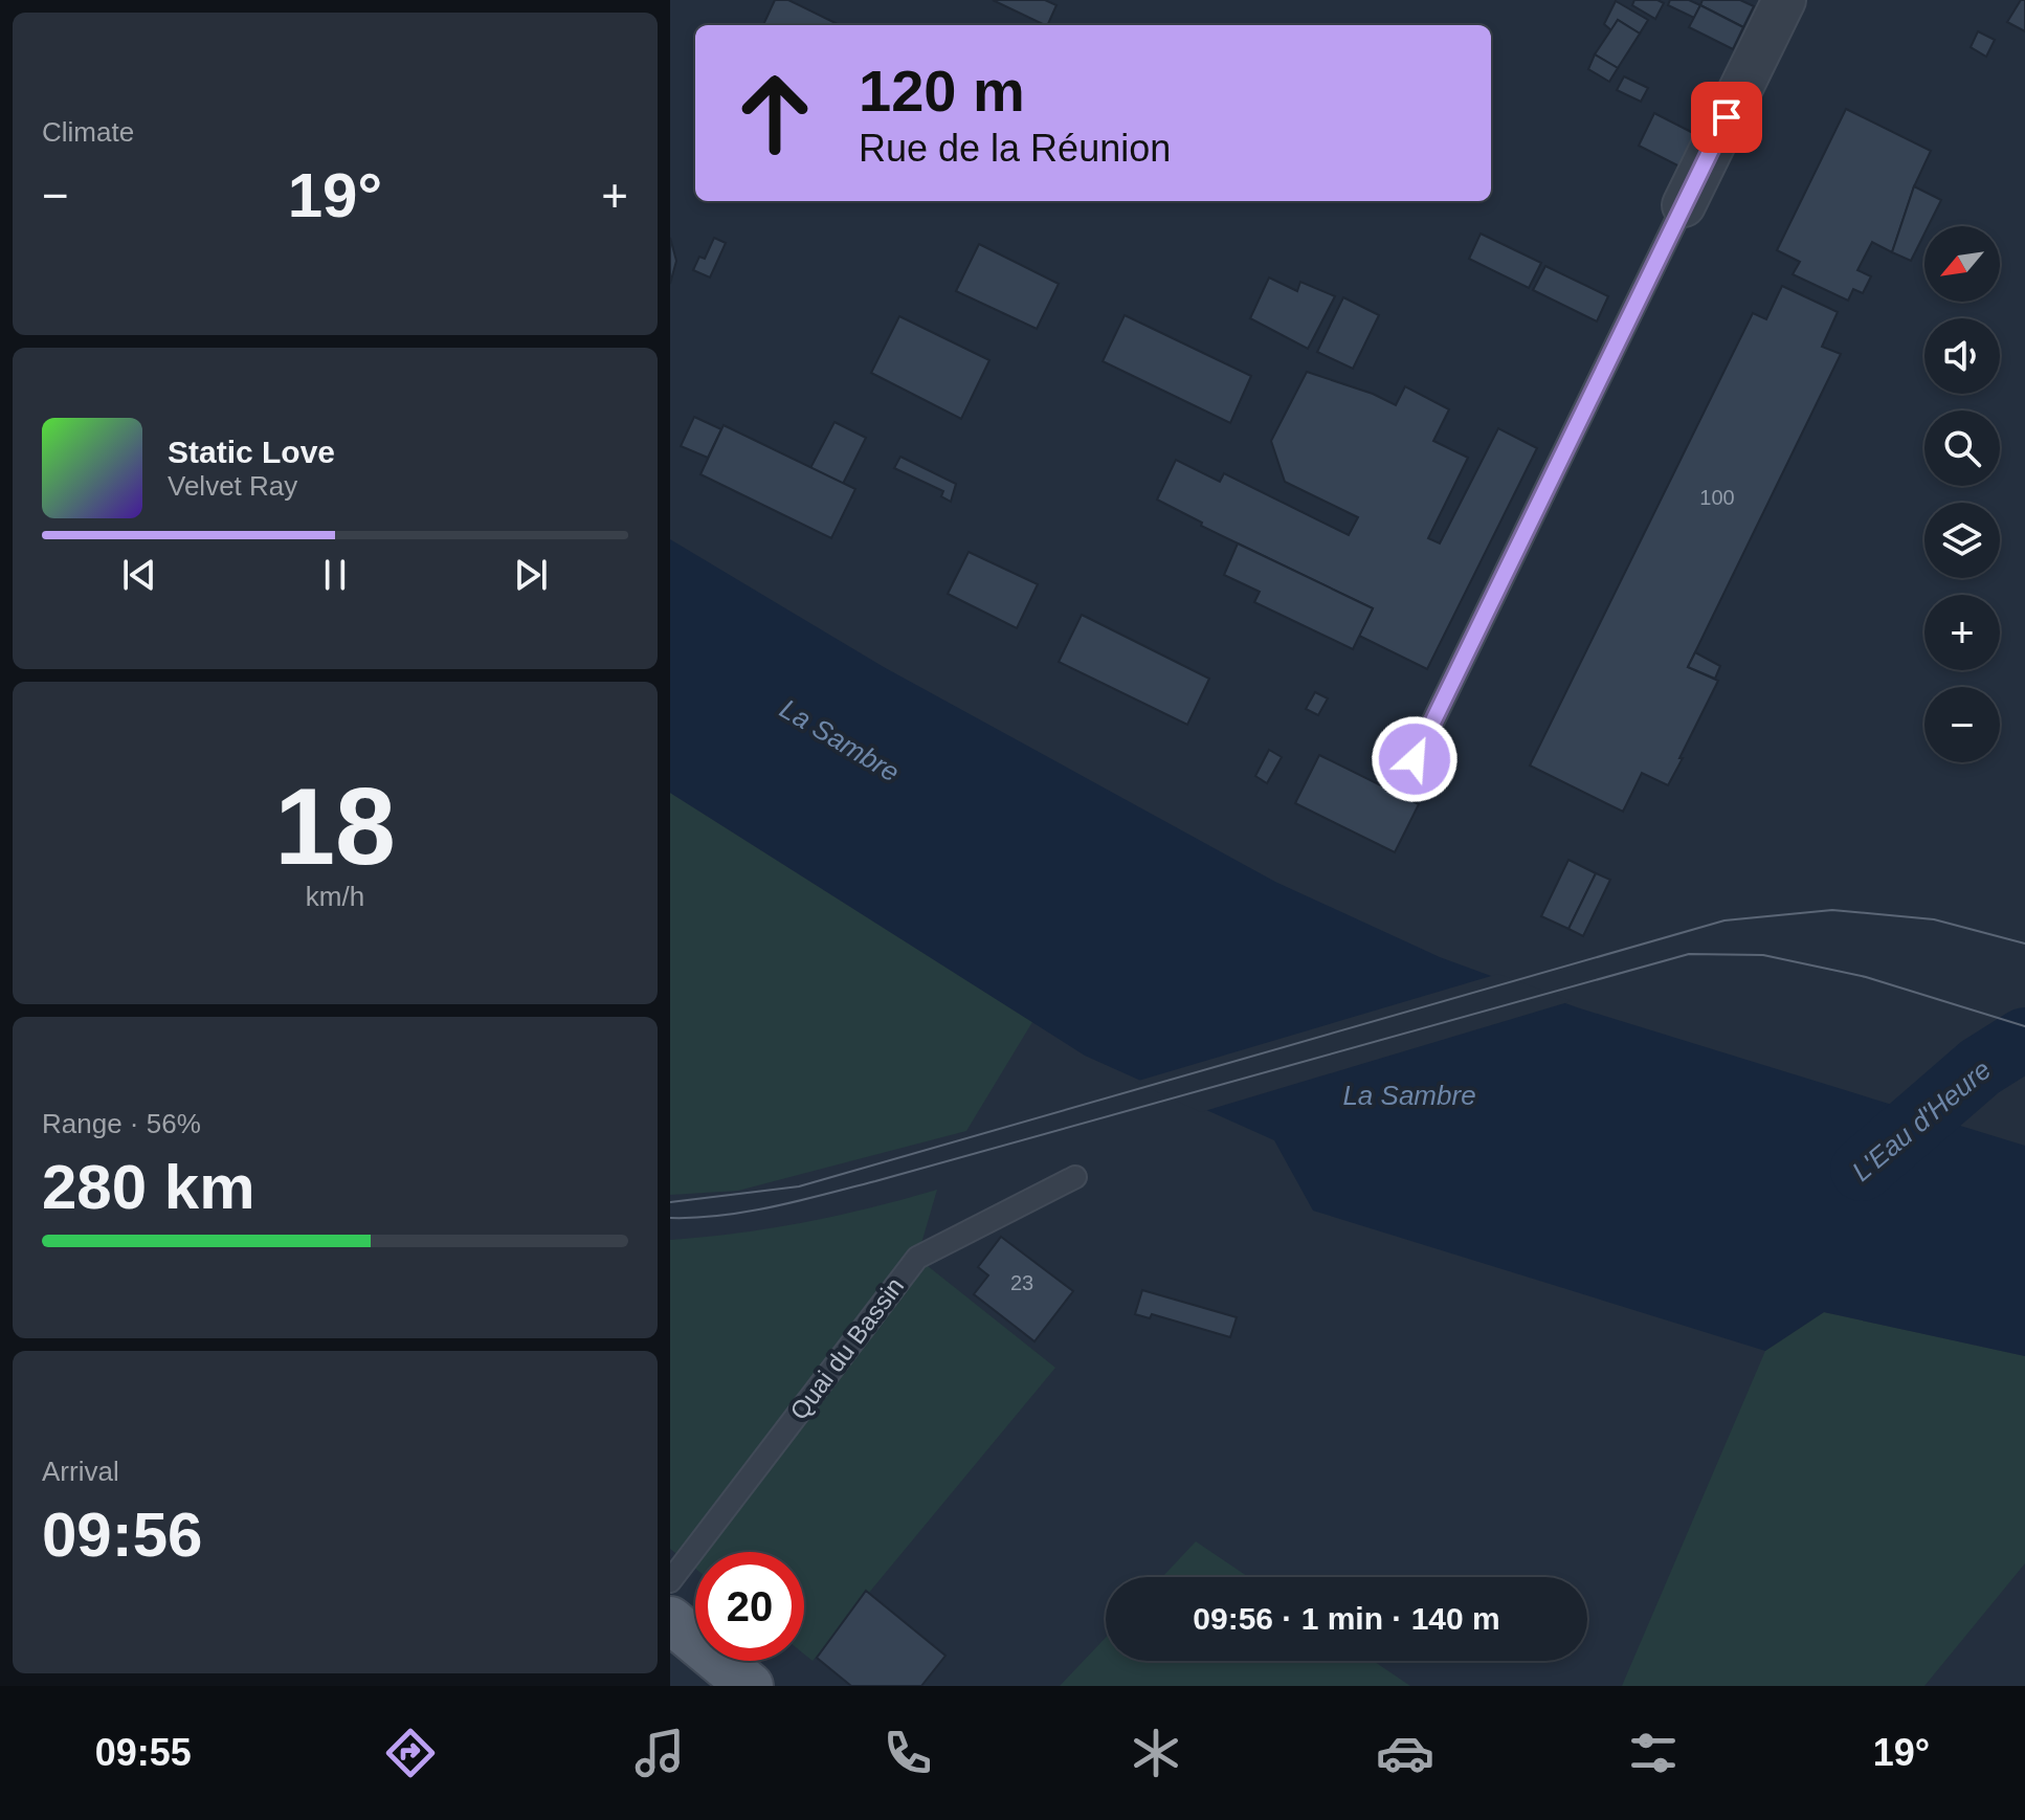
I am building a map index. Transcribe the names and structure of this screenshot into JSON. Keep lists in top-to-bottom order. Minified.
{"streets":{"lane":["Quai du Bassin"]},"water":["La Sambre","L'Eau d'Heure"],"house_numbers":["100","23"],"north":"bottom left","page":{"tile":["Climate",["18","km/h"],["Range · 56%","280 km"],["Arrival","09:56"]],"turn":["120 m","Rue de la Réunion"],"heat":["−","19°","+"],"map_buttons":["+","−"],"song":["Static Love","Velvet Ray"],"limit":"20","trip":"09:56 · 1 min · 140 m","tabs":["09:55","19°"]}}
